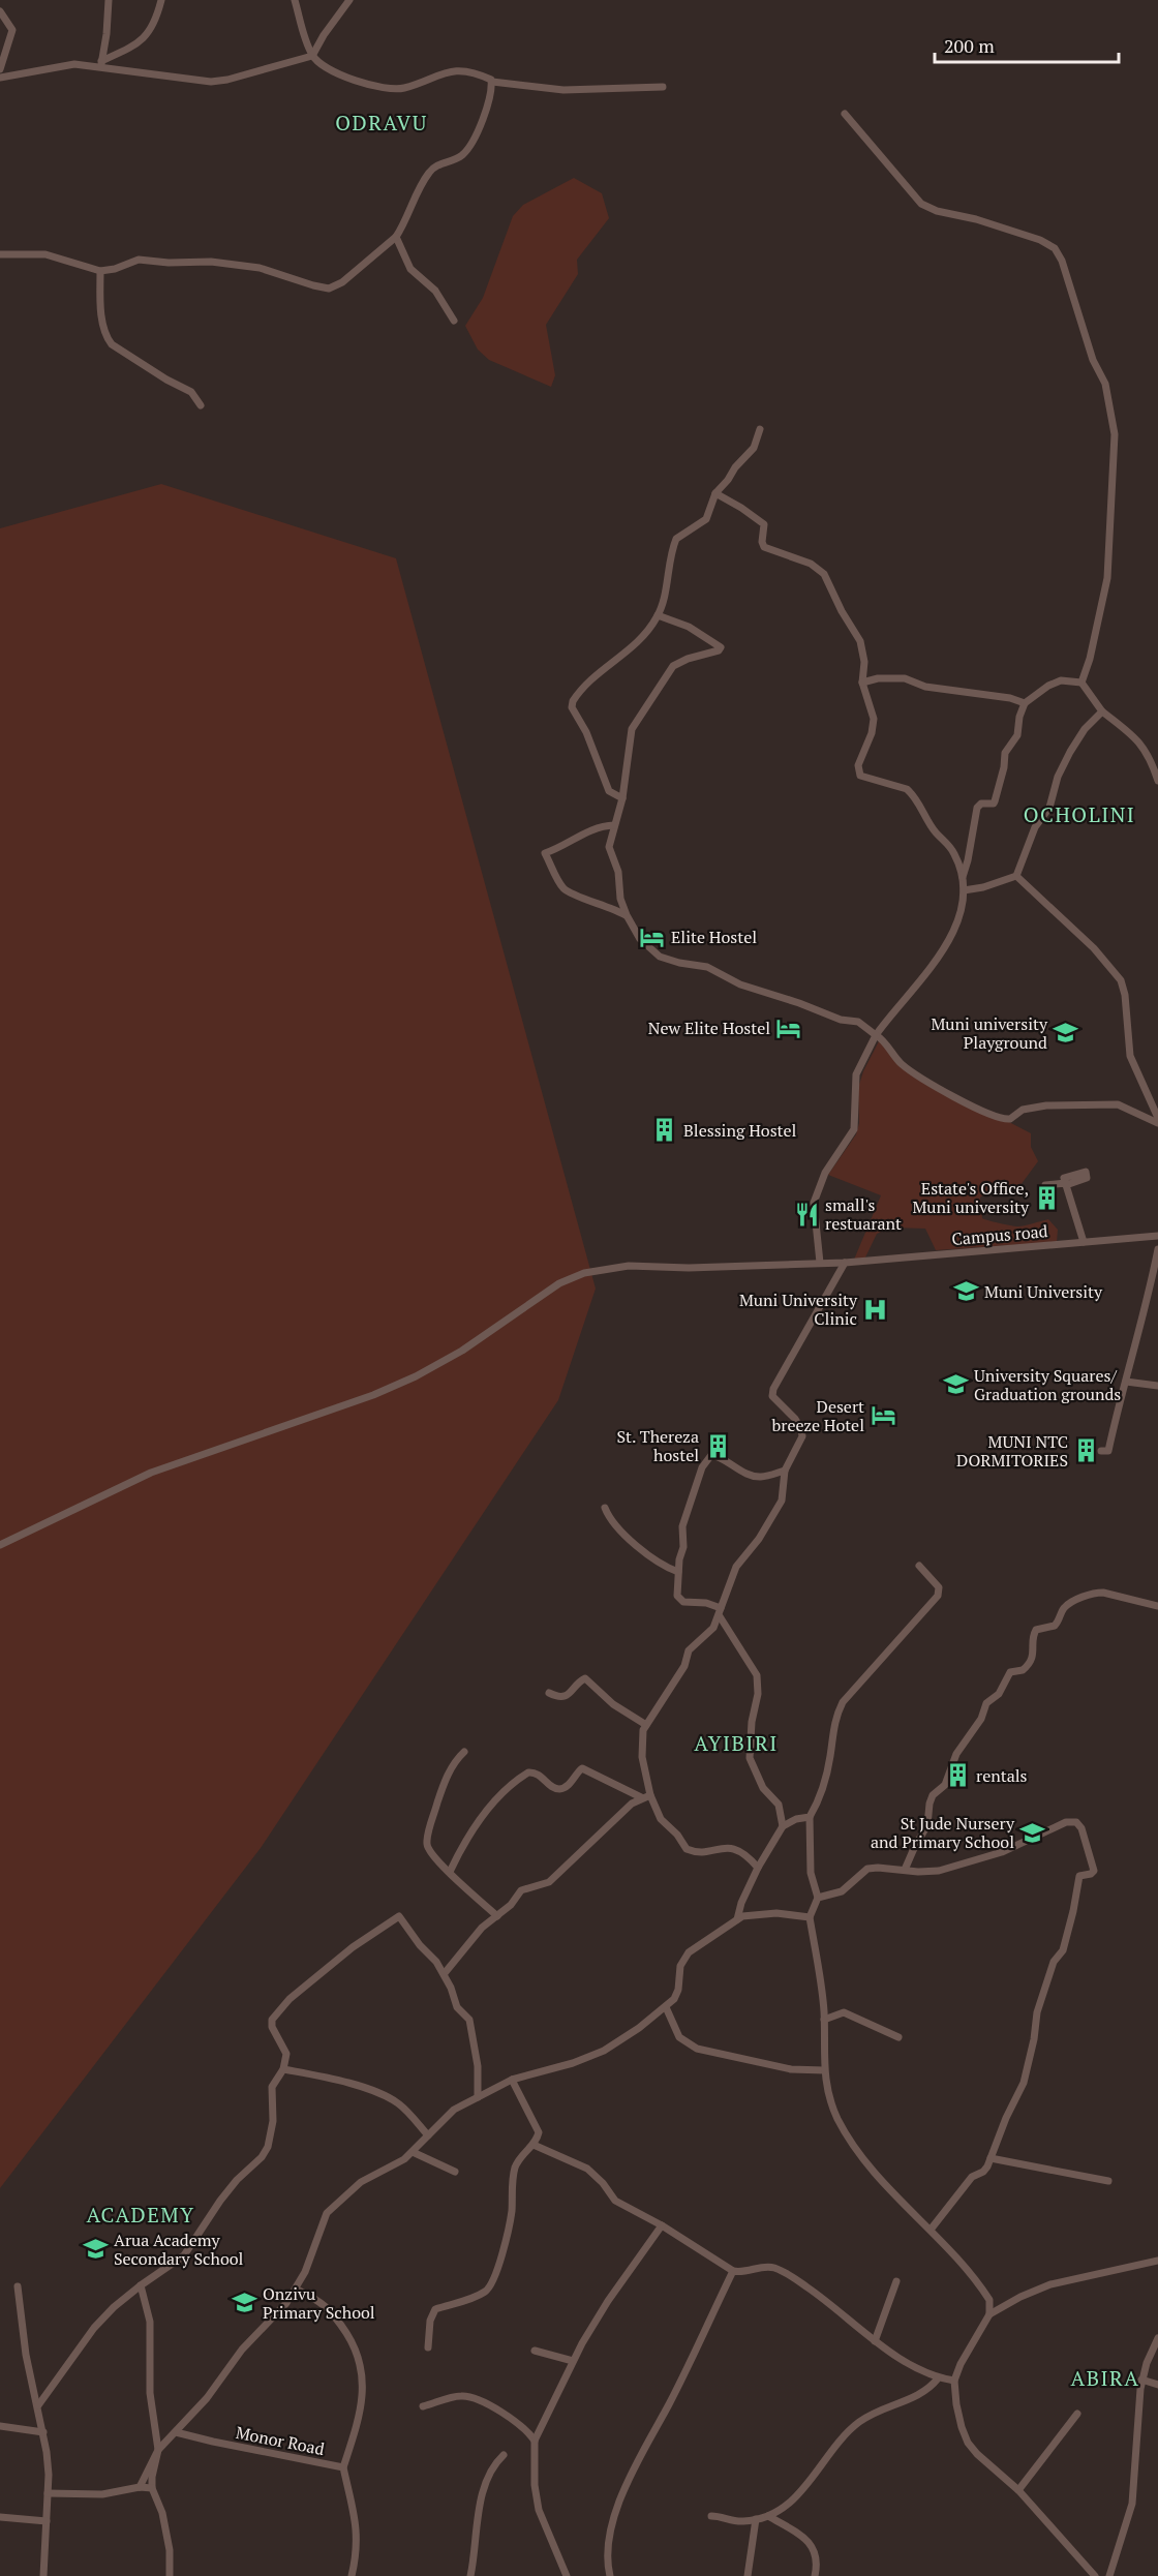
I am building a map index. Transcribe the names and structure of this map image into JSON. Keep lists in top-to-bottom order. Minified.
{"streets":{"street":["Campus road","Monor Road"]},"districts":["ODRAVU","OCHOLINI","AYIBIRI","ACADEMY","ABIRA"],"places":{"hotel":["Elite Hostel","New Elite Hostel","Desert breeze Hotel"],"school or university":["Muni university Playground","Muni University","University Squares/ Graduation grounds","St Jude Nursery and Primary School","Arua Academy Secondary School","Onzivu Primary School"],"building":["Blessing Hostel","Estate's Office, Muni university","St. Thereza hostel","MUNI NTC DORMITORIES","rentals"],"restaurant":["small's restuarant"],"hospital":["Muni University Clinic"]},"scale_bar":"200 m"}
